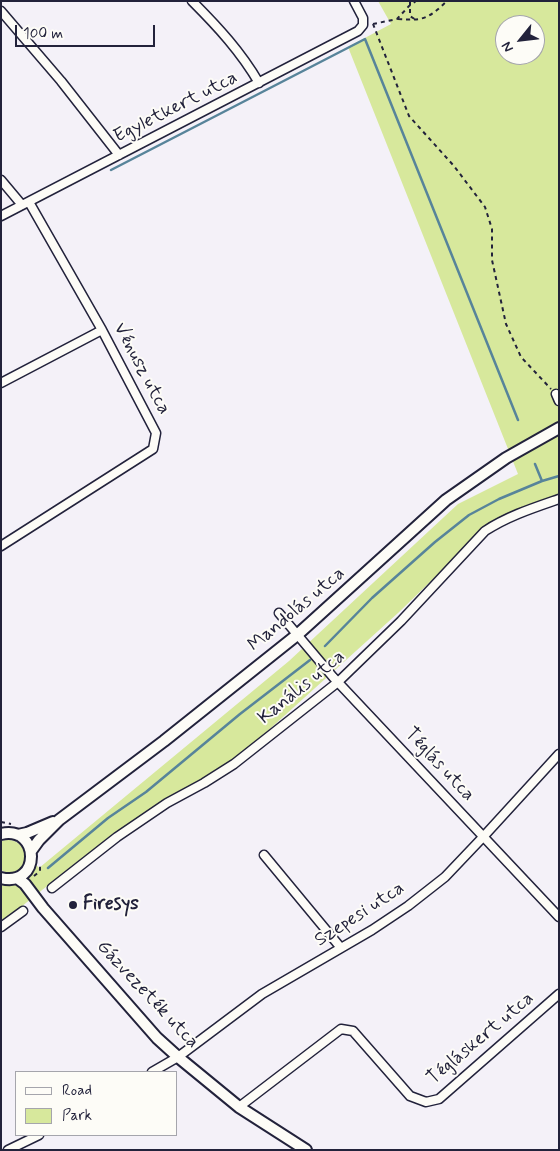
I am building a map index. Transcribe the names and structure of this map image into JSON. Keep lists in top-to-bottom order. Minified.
{"streets":{"street":["Egyletkert utca","Vénusz utca","Mandolás utca","Kanális utca","Téglás utca","Szepesi utca","Gázvezeték utca","Tégláskert utca"]},"crossings":[["Egyletkert utca","Vénusz utca"],["Mandolás utca","Téglás utca"],["Mandolás utca","Gázvezeték utca"],["Kanális utca","Téglás utca"],["Téglás utca","Szepesi utca"],["Szepesi utca","Gázvezeték utca"],["Gázvezeték utca","Tégláskert utca"]],"places":["Firesys"],"legend":["Road","Park"],"scale_bar":"100 m","north":"bottom left"}
